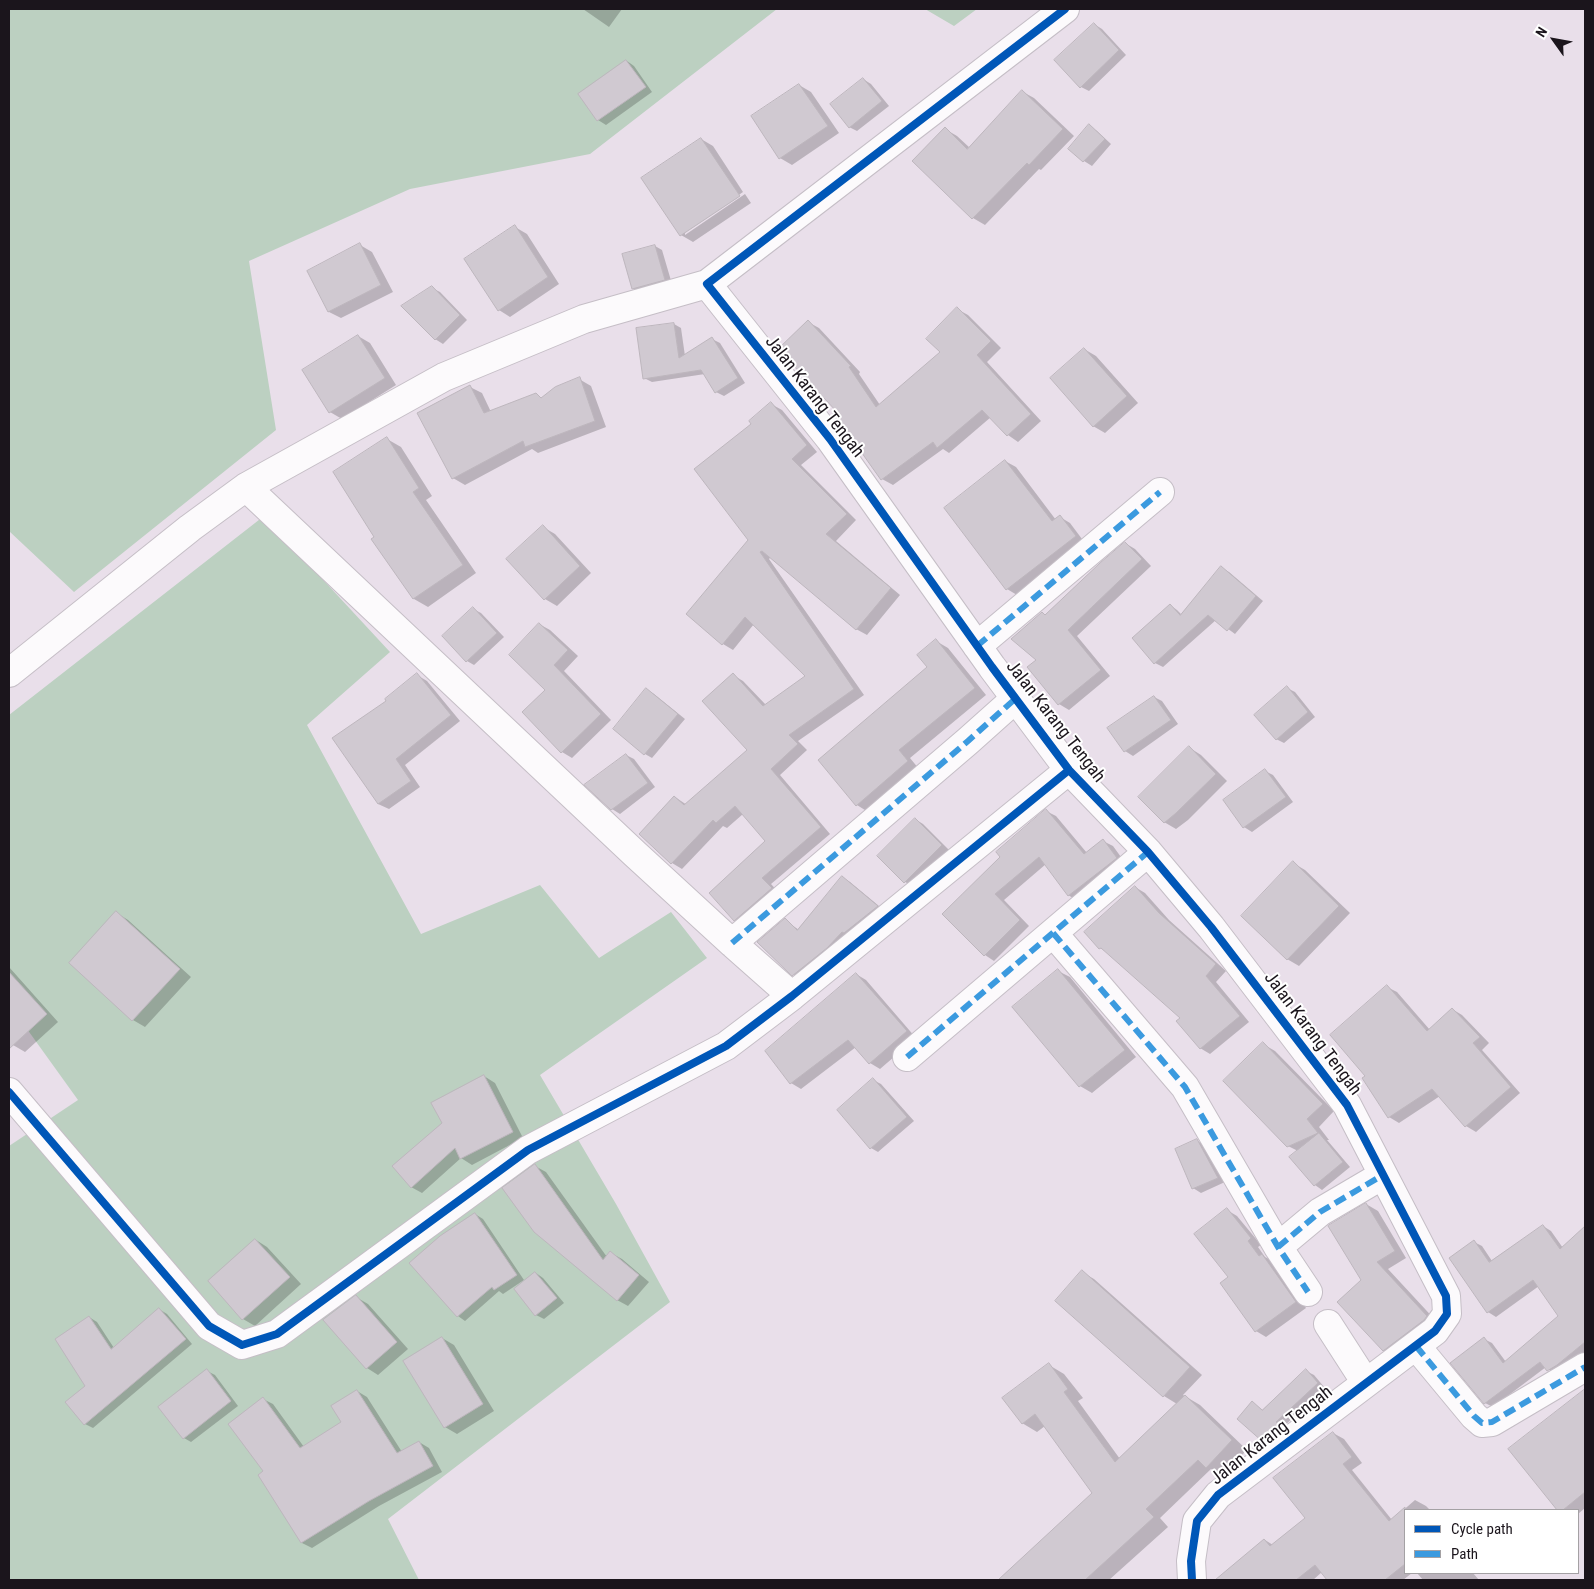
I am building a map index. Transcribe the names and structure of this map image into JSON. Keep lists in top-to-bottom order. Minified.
{"streets":{"street":["Jalan Karang Tengah"]},"legend":["Cycle path","Path"],"north":"top left"}
